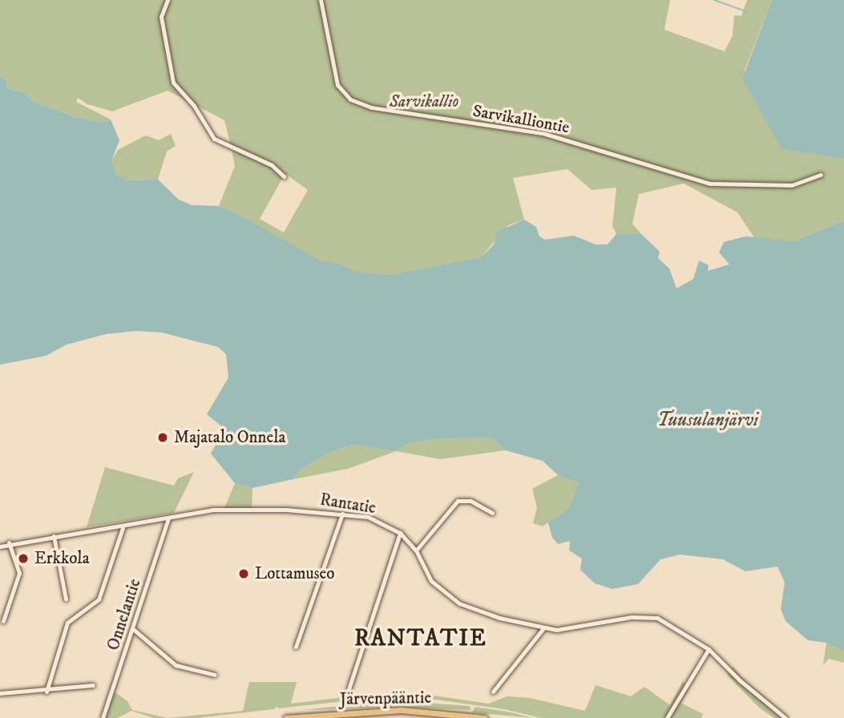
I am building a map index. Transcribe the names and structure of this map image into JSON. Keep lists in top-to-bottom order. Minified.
{"streets":{"main road":["Järvenpääntie"],"street":["Sarvikalliontie","Rantatie","Onnelantie"]},"crossings":[["Rantatie","Onnelantie"]],"districts":["RANTATIE"],"water":["Tuusulanjärvi"],"parks":["Sarvikallio"],"places":["Majatalo Onnela","Erkkola","Lottamuseo"]}
